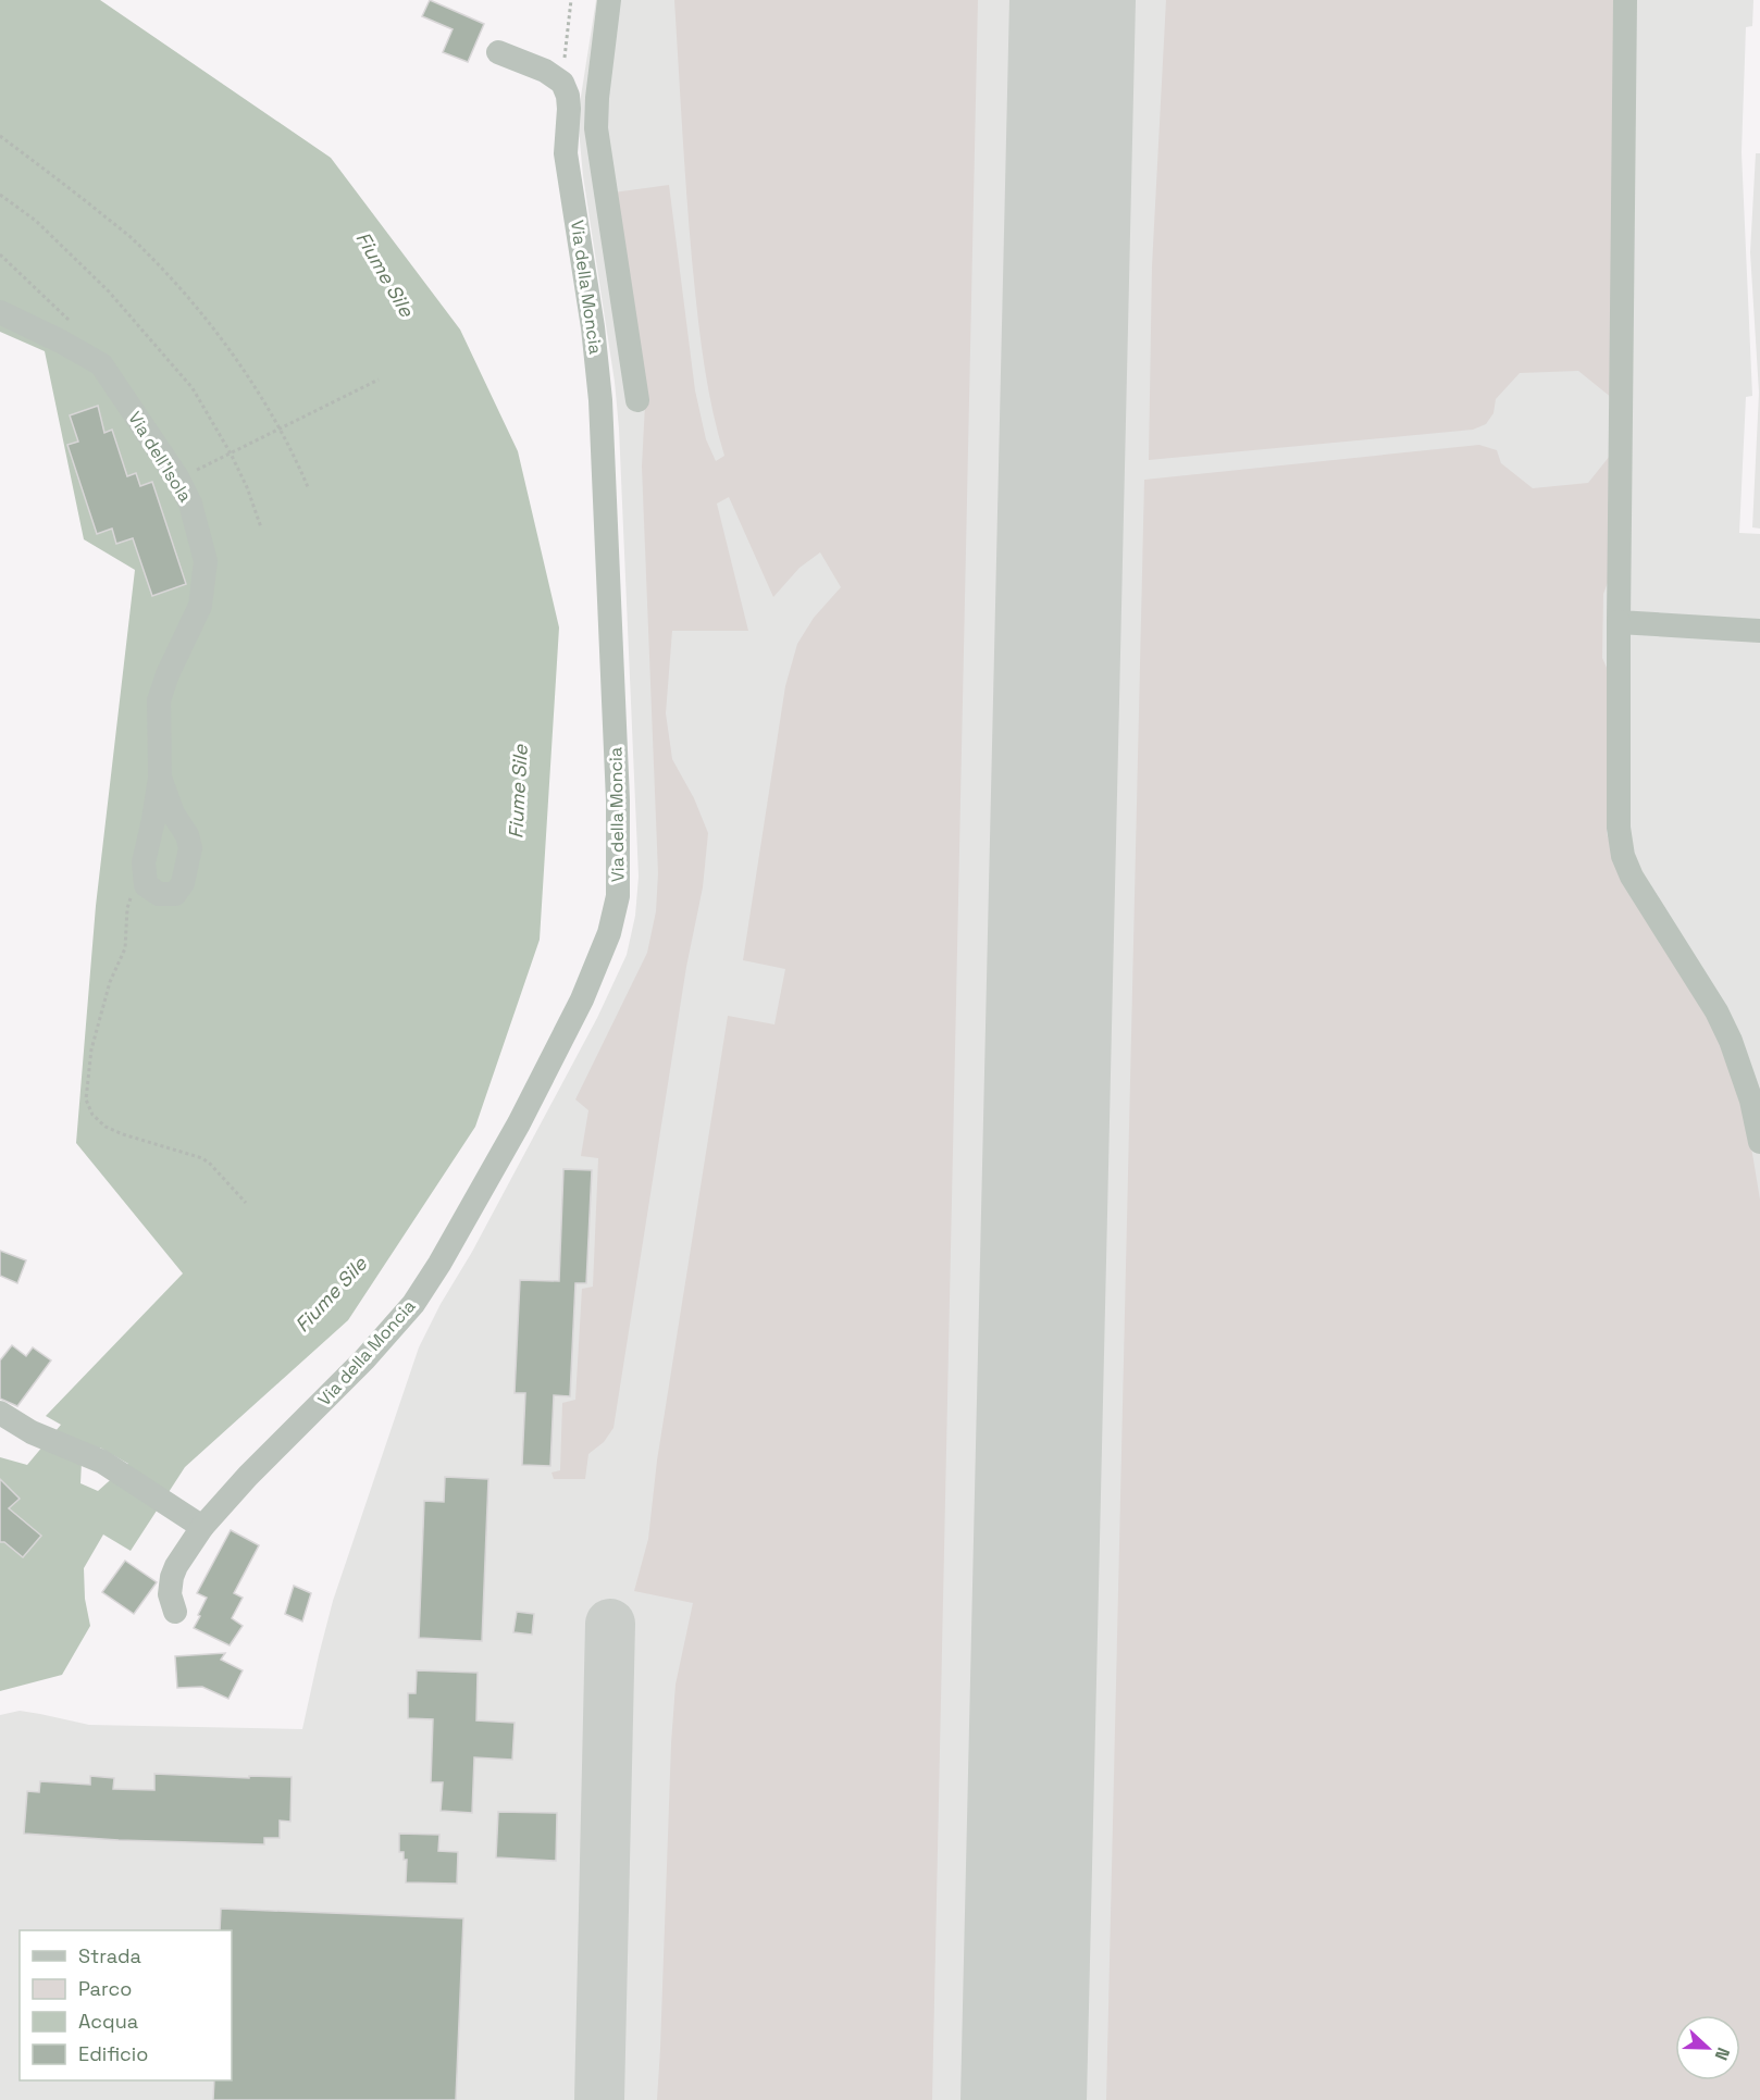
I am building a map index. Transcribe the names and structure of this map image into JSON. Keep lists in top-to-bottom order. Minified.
{"streets":{"street":["Via della Moncia","Via dell'Isola"]},"water":["Fiume Sile"],"legend":["Strada","Parco","Acqua","Edificio"],"north":"right"}
